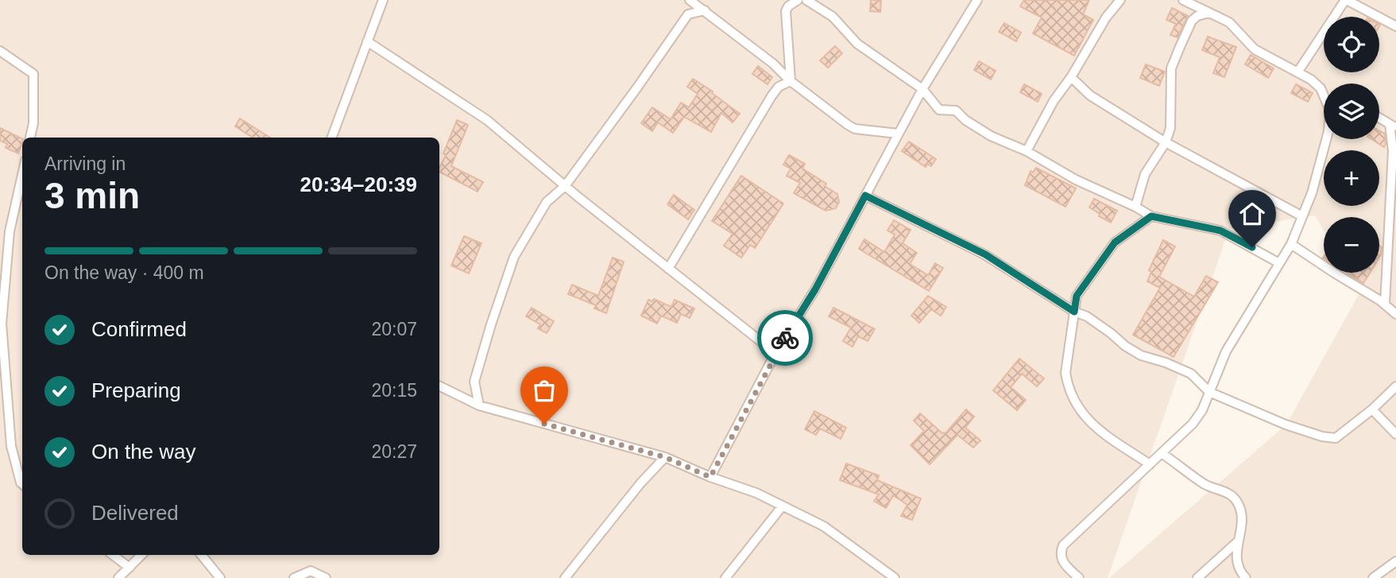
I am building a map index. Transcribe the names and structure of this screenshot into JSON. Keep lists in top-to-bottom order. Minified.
{"page":{"map_buttons":["+","−"],"heading":["3 min","Arriving in","20:34–20:39"],"bar":"On the way · 400 m","list":[["Confirmed","20:07"],["Preparing","20:15"],["On the way","20:27"],"Delivered"]}}
